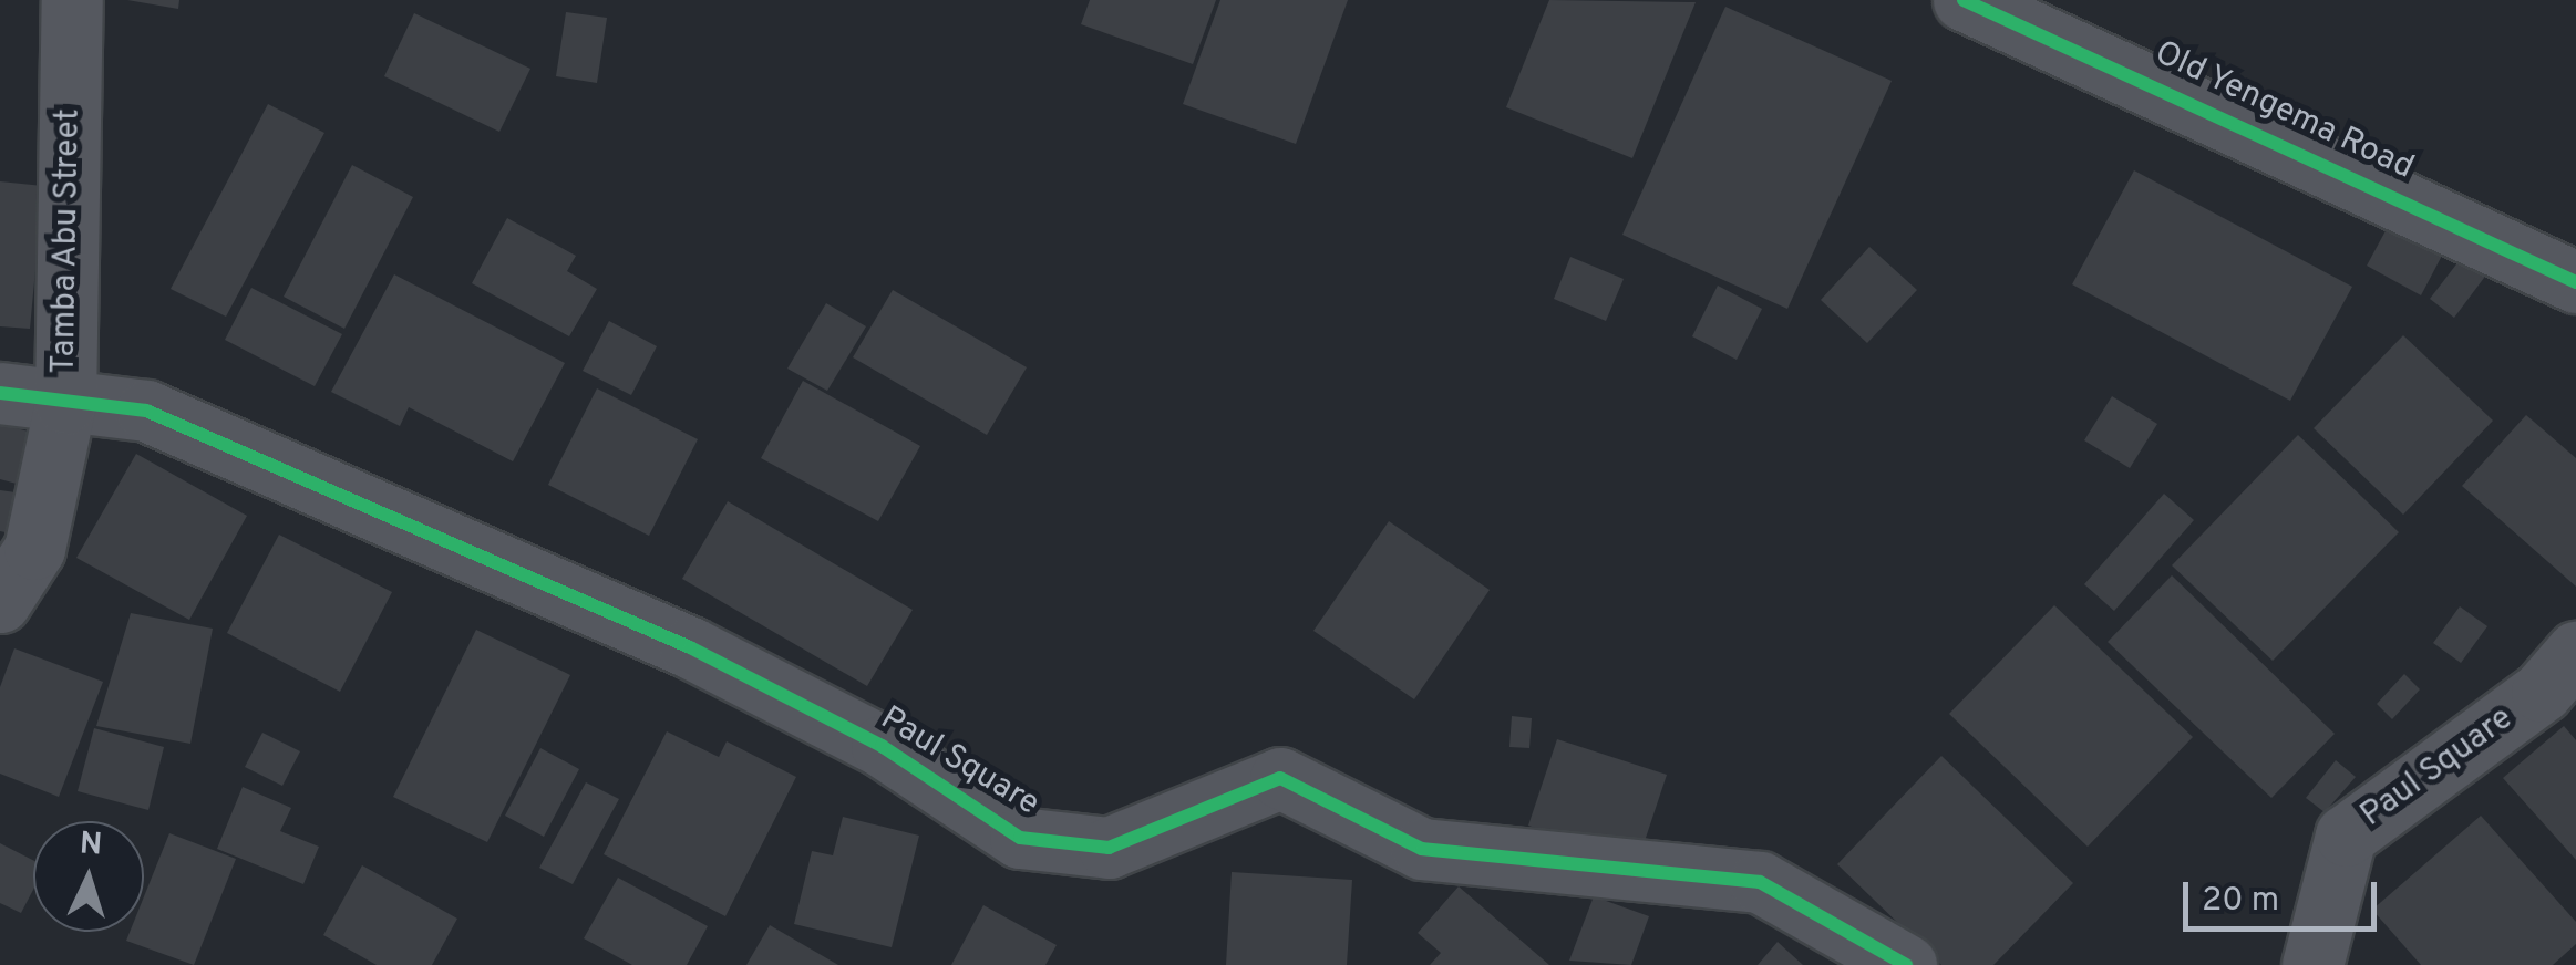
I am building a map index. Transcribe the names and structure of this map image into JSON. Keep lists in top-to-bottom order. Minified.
{"streets":{"street":["Old Yengema Road","Tamba Abu Street","Paul Square"]},"crossings":[["Tamba Abu Street","Paul Square"]],"scale_bar":"20 m","north":"top"}
